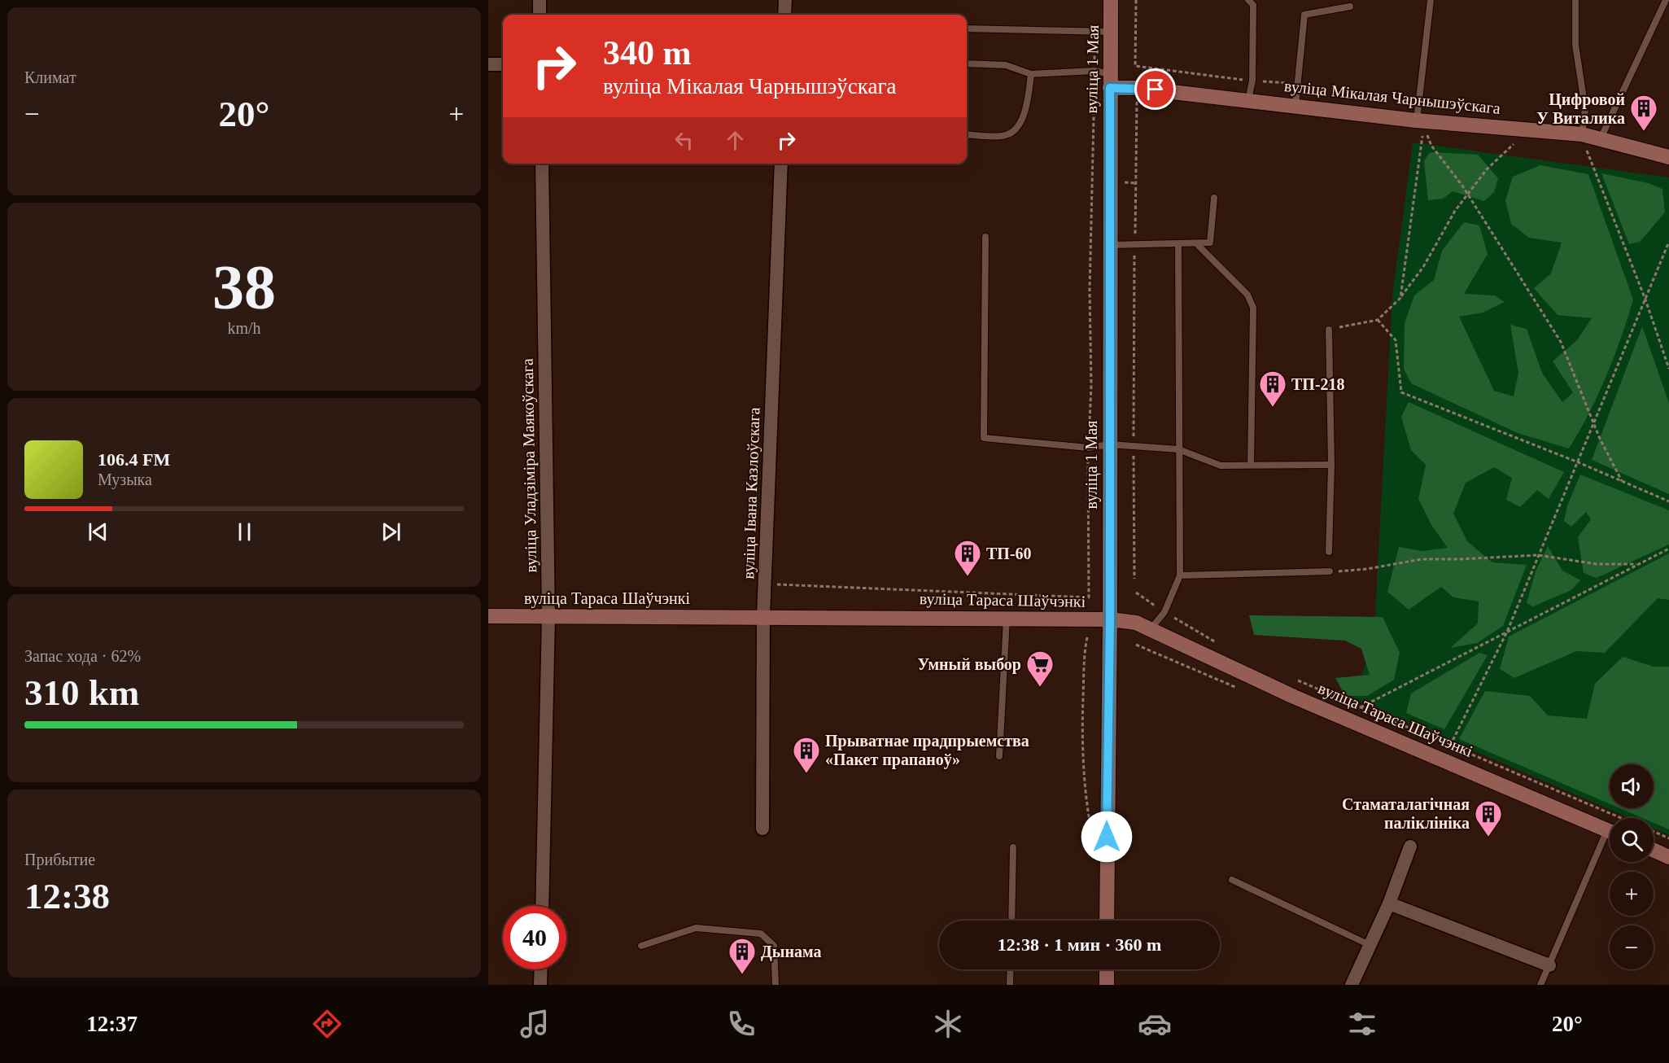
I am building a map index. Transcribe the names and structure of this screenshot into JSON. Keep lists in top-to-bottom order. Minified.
{"streets":{"street":["вуліца 1 Мая","вуліца Мікалая Чарнышэўскага","вуліца Уладзіміра Маякоўскага","вуліца Івана Казлоўскага","вуліца Тараса Шаўчэнкі"]},"crossings":[["вуліца 1 Мая","вуліца Мікалая Чарнышэўскага"],["вуліца 1 Мая","вуліца Тараса Шаўчэнкі"],["вуліца Уладзіміра Маякоўскага","вуліца Тараса Шаўчэнкі"],["вуліца Івана Казлоўскага","вуліца Тараса Шаўчэнкі"]],"places":{"building":["Цифровой У Виталика","ТП-218","ТП-60","Прыватнае прадпрыемства «Пакет прапаноў»","Стаматалагічная паліклініка","Дынама"],"supermarket":["Умный выбор"]},"page":{"tile":["Климат",["38","km/h"],["Запас хода · 62%","310 km"],["Прибытие","12:38"]],"turn":["340 m","вуліца Мікалая Чарнышэўскага"],"heat":["−","20°","+"],"song":["106.4 FM","Музыка"],"map_buttons":["+","−"],"limit":"40","trip":"12:38 · 1 мин · 360 m","tabs":["12:37","20°"]}}
